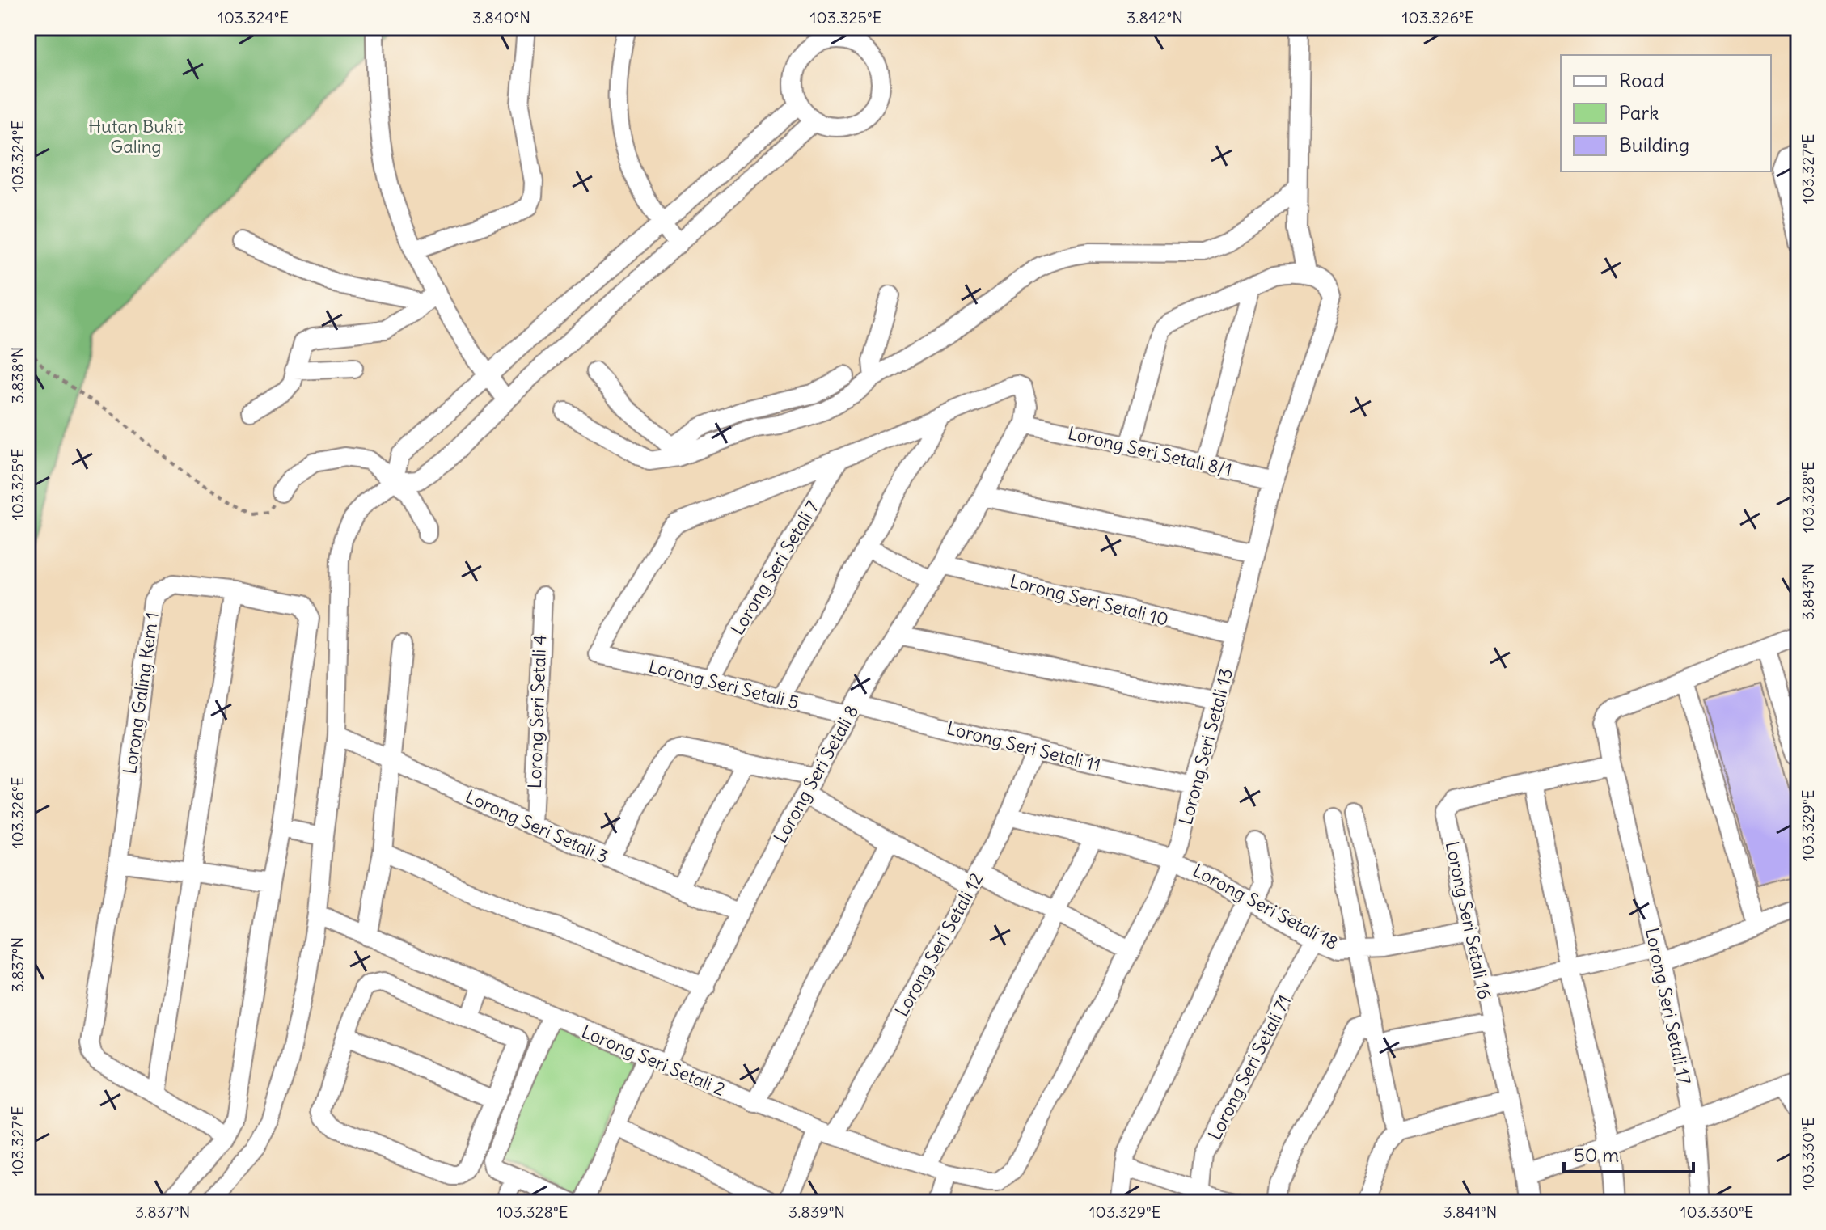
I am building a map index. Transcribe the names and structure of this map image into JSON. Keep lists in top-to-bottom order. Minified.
{"streets":{"street":["Lorong Seri Setali 8/1","Lorong Seri Setali 7","Lorong Seri Setali 10","Lorong Seri Setali 5","Lorong Galing Kem 1","Lorong Seri Setali 4","Lorong Seri Setali 11","Lorong Seri Setali 13","Lorong Seri Setali 8","Lorong Seri Setali 3","Lorong Seri Setali 18","Lorong Seri Setali 16","Lorong Seri Setali 12","Lorong Seri Setali 17","Lorong Seri Setali 2","Lorong Seri Setali 71"]},"crossings":[["Lorong Seri Setali 8/1","Lorong Seri Setali 13"],["Lorong Seri Setali 8/1","Lorong Seri Setali 8"],["Lorong Seri Setali 7","Lorong Seri Setali 5"],["Lorong Seri Setali 10","Lorong Seri Setali 13"],["Lorong Seri Setali 10","Lorong Seri Setali 8"],["Lorong Seri Setali 5","Lorong Seri Setali 11"],["Lorong Seri Setali 5","Lorong Seri Setali 8"],["Lorong Seri Setali 4","Lorong Seri Setali 3"],["Lorong Seri Setali 11","Lorong Seri Setali 13"],["Lorong Seri Setali 11","Lorong Seri Setali 8"],["Lorong Seri Setali 11","Lorong Seri Setali 12"],["Lorong Seri Setali 13","Lorong Seri Setali 18"],["Lorong Seri Setali 13","Lorong Seri Setali 2"],["Lorong Seri Setali 8","Lorong Seri Setali 3"],["Lorong Seri Setali 8","Lorong Seri Setali 2"],["Lorong Seri Setali 18","Lorong Seri Setali 16"],["Lorong Seri Setali 18","Lorong Seri Setali 12"],["Lorong Seri Setali 18","Lorong Seri Setali 71"],["Lorong Seri Setali 16","Lorong Seri Setali 17"],["Lorong Seri Setali 12","Lorong Seri Setali 2"]],"parks":["Hutan Bukit Galing"],"legend":["Road","Park","Building"],"scale_bar":"50 m","coordinates":["103.324°E","3.840°N","103.325°E","3.842°N","103.326°E","103.327°E","3.838°N","103.328°E","3.843°N","103.329°E","3.837°N","103.330°E","3.839°N","3.841°N"]}
